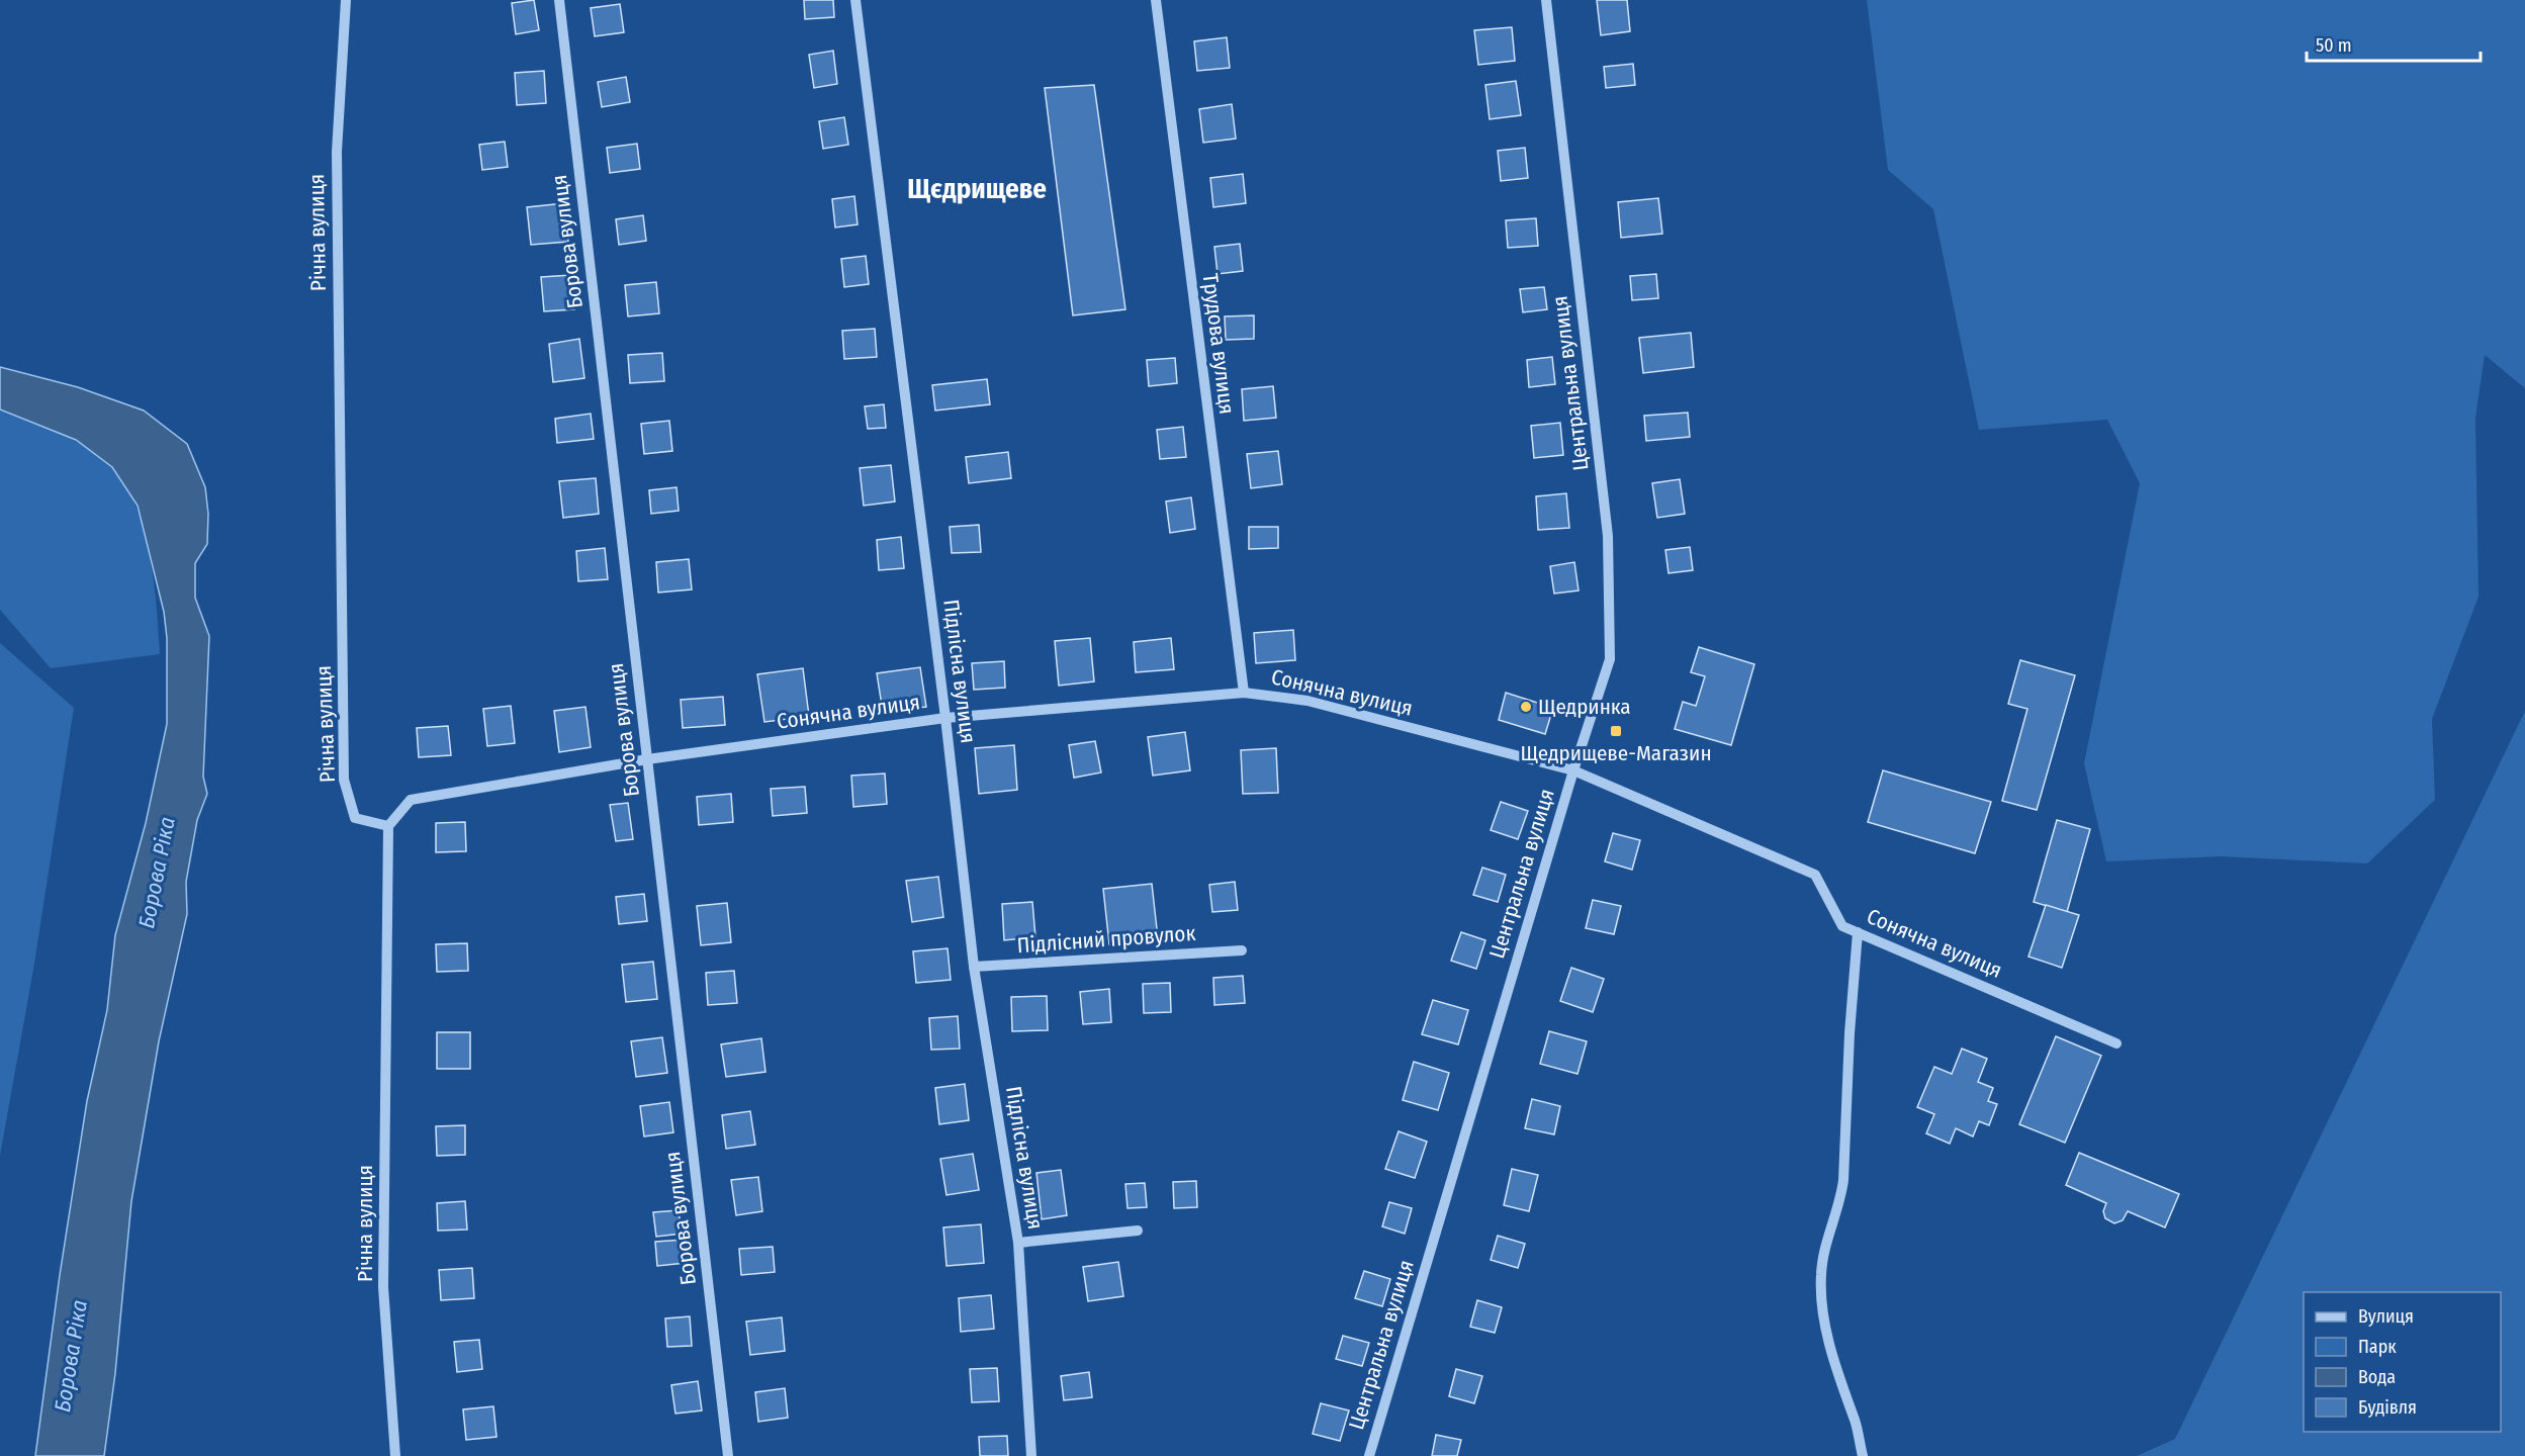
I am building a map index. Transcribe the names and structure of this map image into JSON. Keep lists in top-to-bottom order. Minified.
{"streets":{"street":["Річна вулиця","Борова вулиця","Трудова вулиця","Центральна вулиця","Підлісна вулиця","Сонячна вулиця","Підлісний провулок"]},"crossings":[["Річна вулиця","Сонячна вулиця"],["Борова вулиця","Сонячна вулиця"],["Трудова вулиця","Сонячна вулиця"],["Центральна вулиця","Сонячна вулиця"],["Підлісна вулиця","Сонячна вулиця"],["Підлісна вулиця","Підлісний провулок"]],"districts":["Щєдрищеве"],"water":["Борова Ріка"],"places":{"other":["Щедринка"],"transit":["Щедрищеве-Магазин"]},"legend":["Вулиця","Парк","Вода","Будівля"],"scale_bar":"50 m"}
